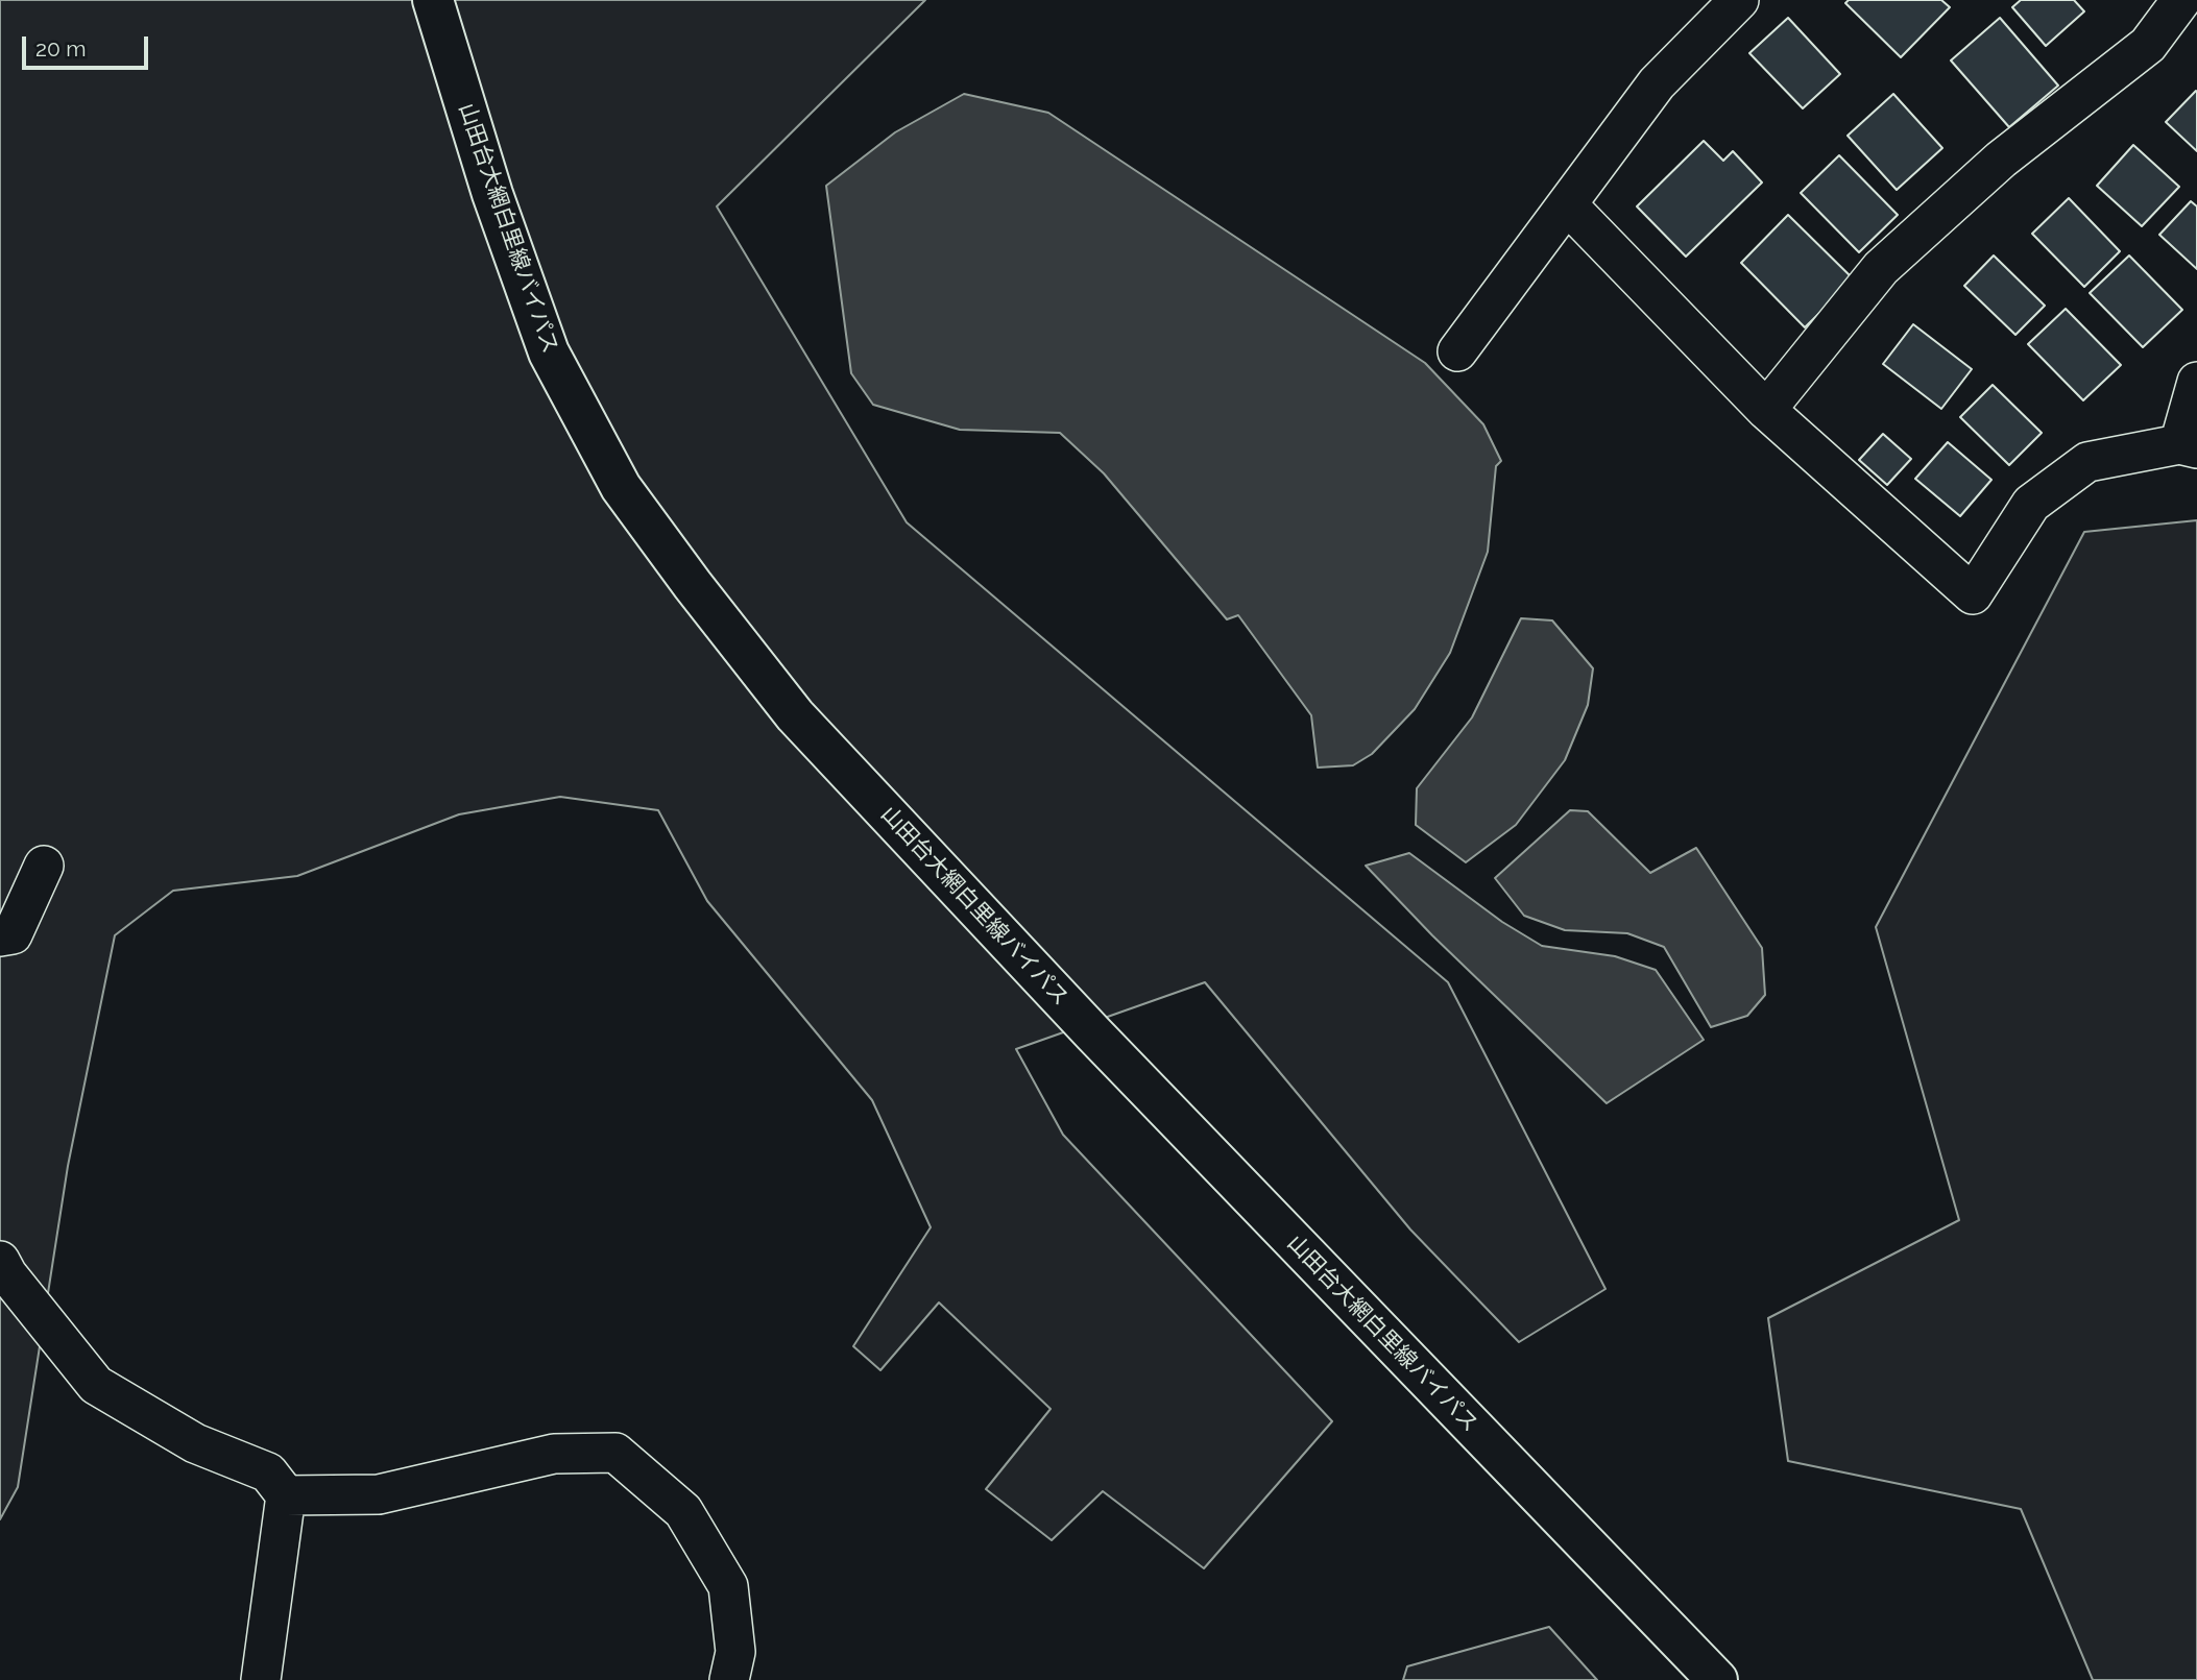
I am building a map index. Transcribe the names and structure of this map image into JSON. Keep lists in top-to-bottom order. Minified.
{"streets":{"main road":["山田台大網白里線バイパス"]},"scale_bar":"20 m"}
